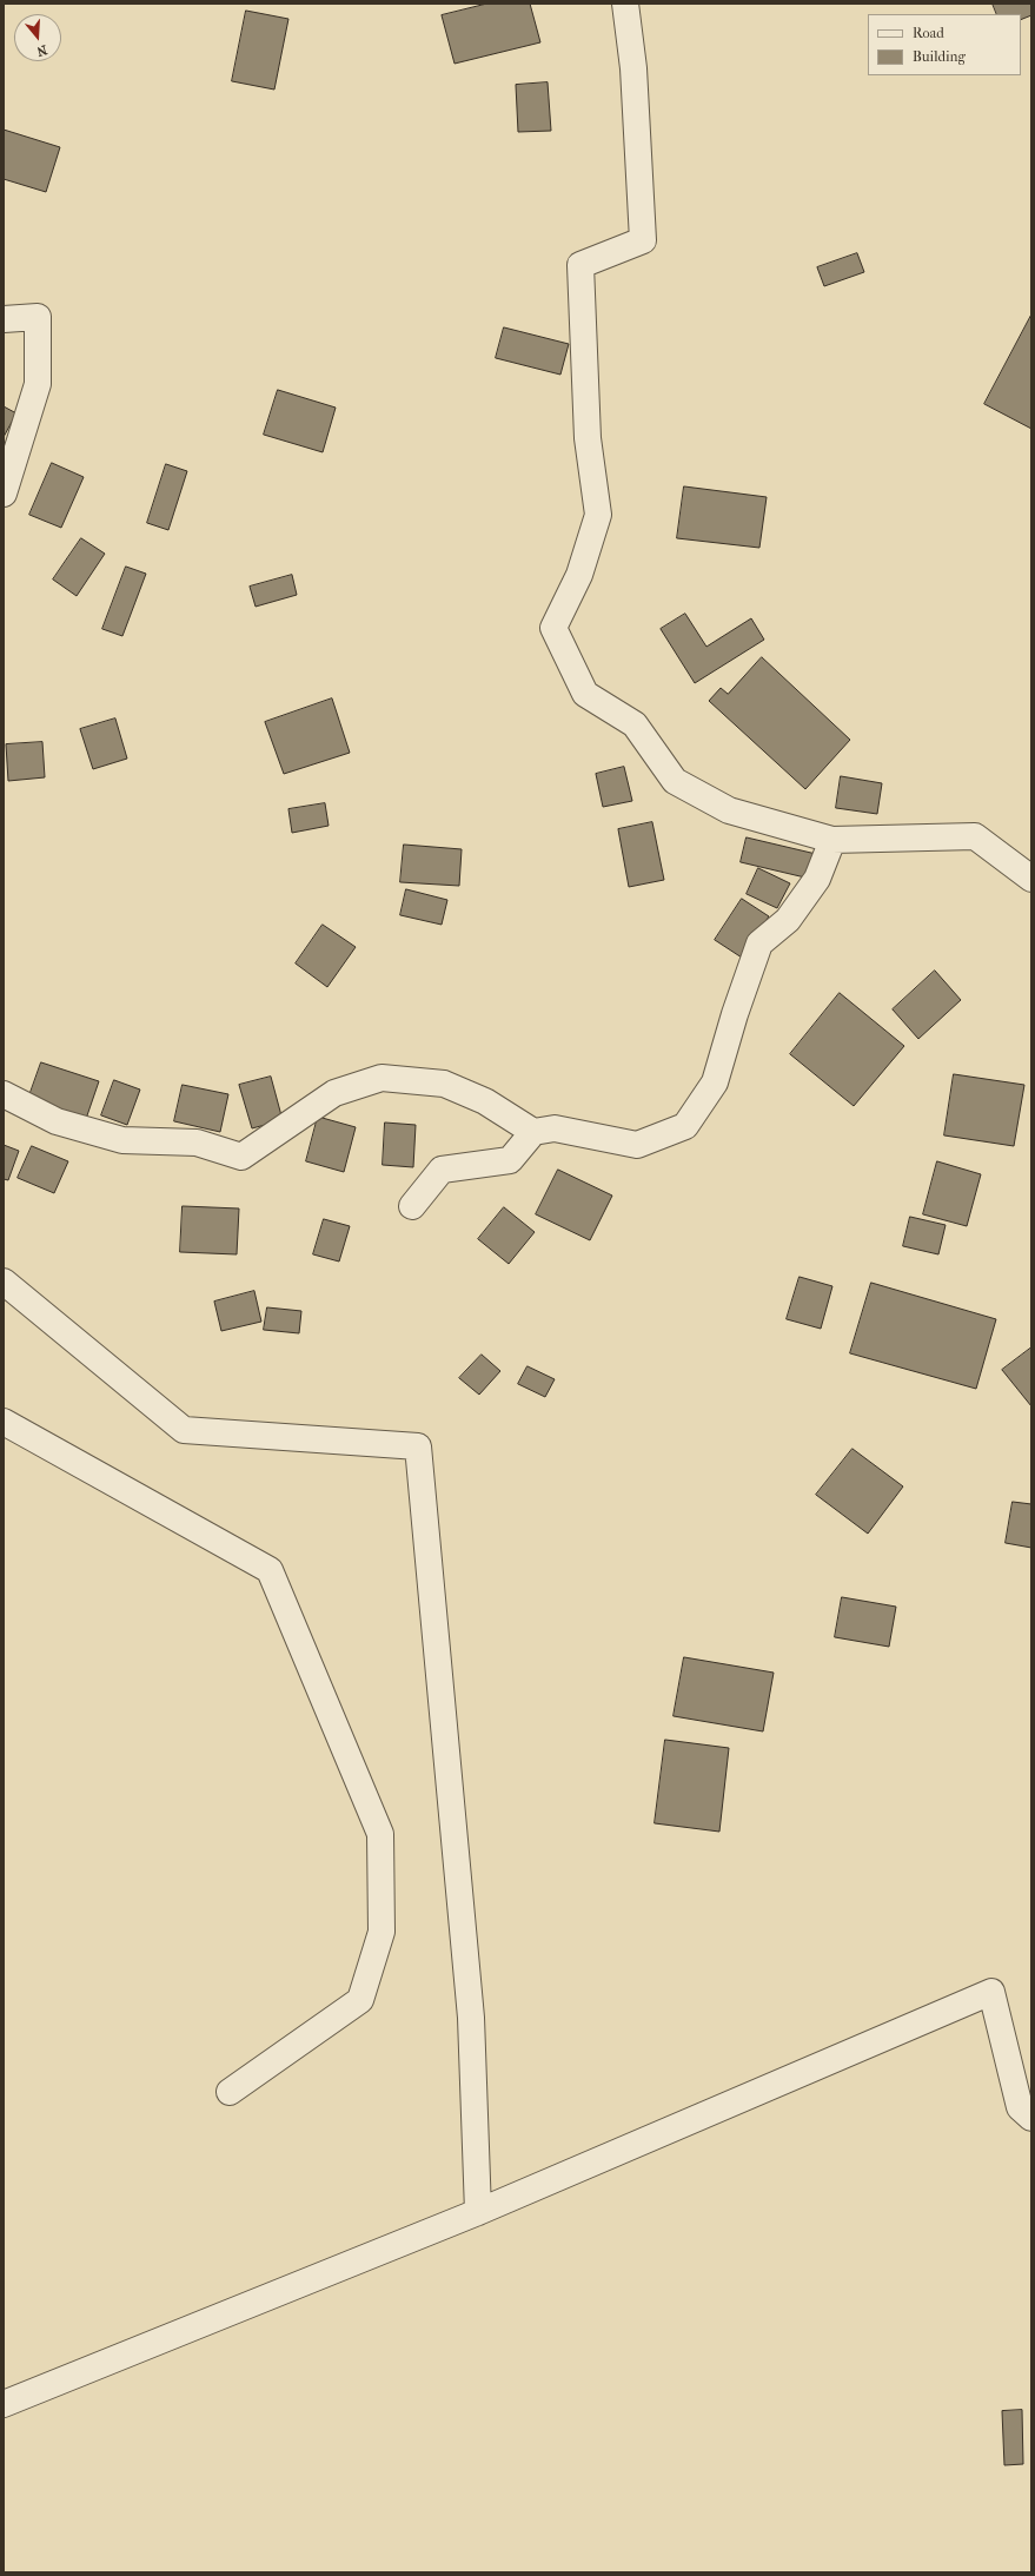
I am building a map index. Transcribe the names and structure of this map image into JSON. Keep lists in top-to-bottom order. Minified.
{"legend":["Road","Building"],"north":"bottom"}
